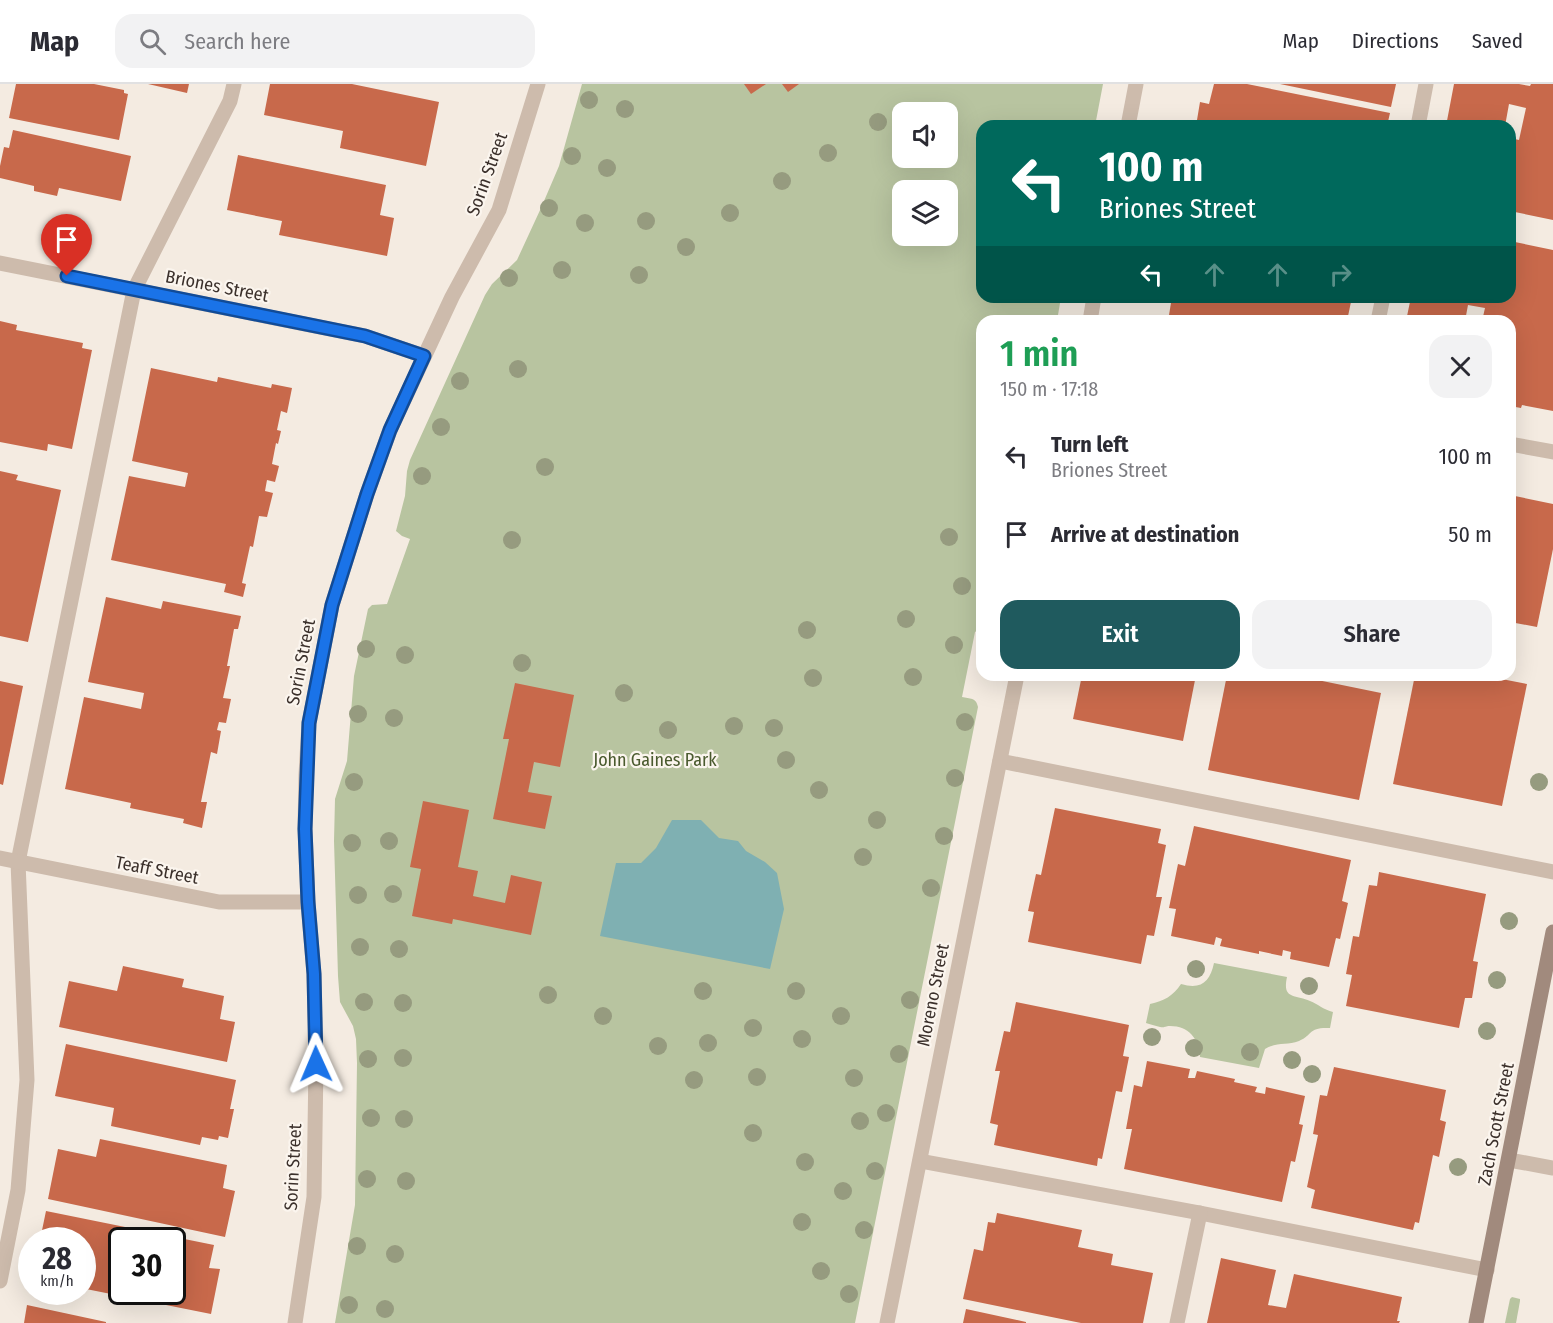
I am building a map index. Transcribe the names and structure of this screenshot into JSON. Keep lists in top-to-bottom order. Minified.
{"streets":{"street":["Sorin Street","Briones Street","Teaff Street","Moreno Street","Zach Scott Street"]},"crossings":[["Sorin Street","Briones Street"],["Sorin Street","Teaff Street"]],"parks":["John Gaines Park"],"page":{"header":"Map","search":"Search here","nav":["Map","Directions","Saved"],"turn":["100 m","Briones Street"],"heading":["1 min","150 m · 17:18"],"list":[{"name":"Turn left","note":"Briones Street","value":"100 m"},{"name":"Arrive at destination","value":"50 m"}],"buttons":["Exit","Share"],"speed":"28 km/h","limit":"30"}}
